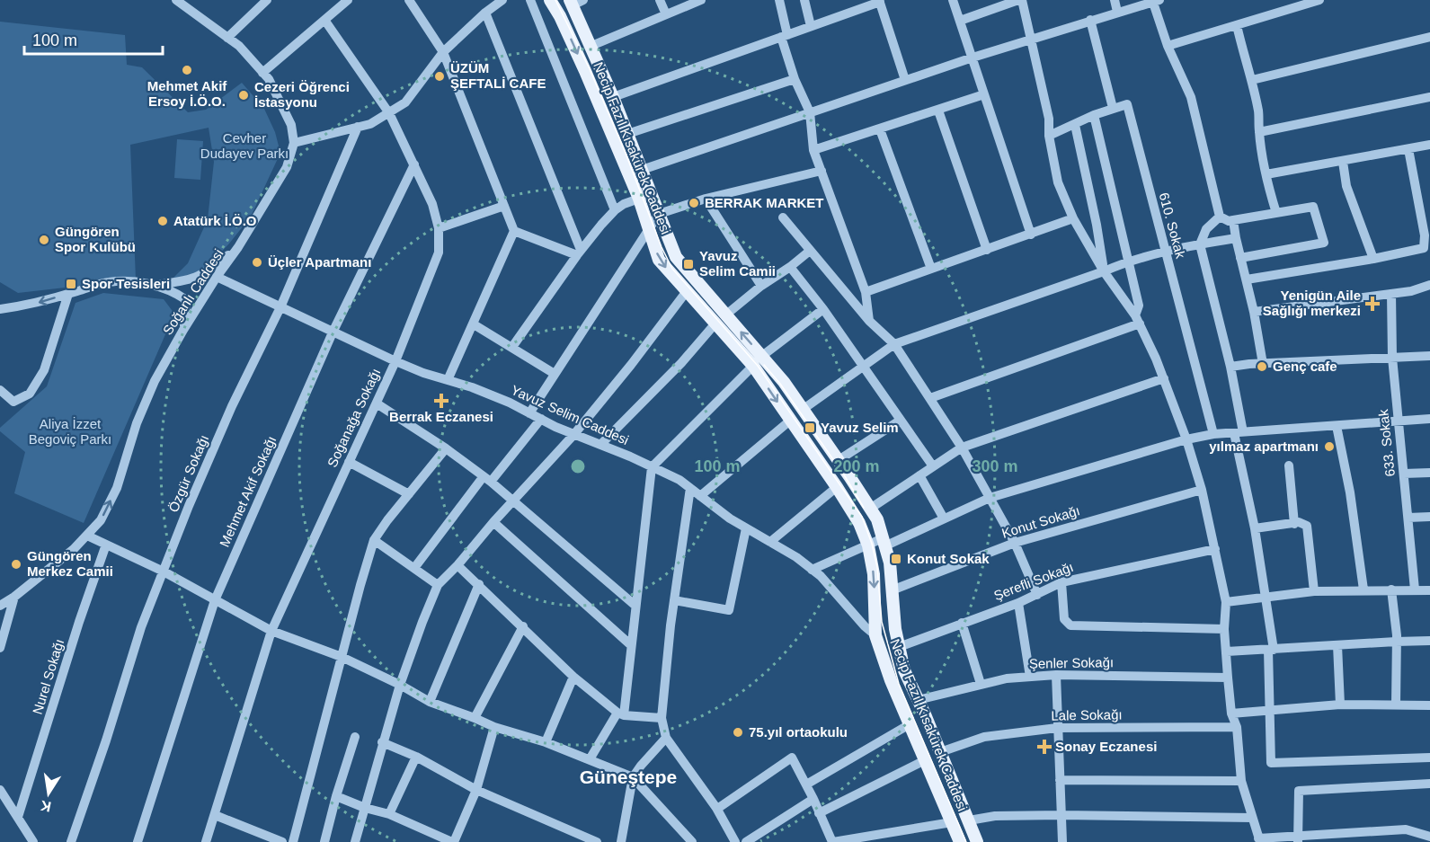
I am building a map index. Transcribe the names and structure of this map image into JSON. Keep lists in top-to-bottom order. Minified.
{"streets":{"main road":["Necip Fazıl Kısakürek Caddesi"],"street":["610. Sokak","Soğanlı Caddesi","Yavuz Selim Caddesi","Soğanağa Sokağı","633. Sokak","Özgür Sokağı","Mehmet Akif Sokağı","Konut Sokağı","Şerefli Sokağı","Şenler Sokağı","Nurel Sokağı","Lale Sokağı"]},"crossings":[["Necip Fazıl Kısakürek Caddesi","Yavuz Selim Caddesi"],["Necip Fazıl Kısakürek Caddesi","Konut Sokağı"],["Necip Fazıl Kısakürek Caddesi","Şerefli Sokağı"],["Necip Fazıl Kısakürek Caddesi","Şenler Sokağı"],["Necip Fazıl Kısakürek Caddesi","Lale Sokağı"],["Soğanlı Caddesi","Yavuz Selim Caddesi"],["Yavuz Selim Caddesi","Soğanağa Sokağı"],["Yavuz Selim Caddesi","Özgür Sokağı"],["Yavuz Selim Caddesi","Mehmet Akif Sokağı"],["Soğanağa Sokağı","Mehmet Akif Sokağı"]],"one_way":["Soğanlı Caddesi"],"districts":["Güneştepe"],"parks":["Cevher Dudayev Parkı","Aliya İzzet Begoviç Parkı"],"places":{"other":["Mehmet Akif Ersoy İ.Ö.O.","ÜZÜM ŞEFTALİ CAFE","Cezeri Öğrenci İstasyonu","BERRAK MARKET","Atatürk İ.Ö.O","Güngören Spor Kulübü","Üçler Apartmanı","Genç cafe","yılmaz apartmanı","Güngören Merkez Camii","75.yıl ortaokulu"],"transit":["Yavuz Selim Camii","Spor Tesisleri","Yavuz Selim","Konut Sokak"],"health":["Yenigün Aile Sağlığı merkezi","Berrak Eczanesi","Sonay Eczanesi"]},"scale_bar":"100 m","north":"bottom","rings":["100 m","200 m","300 m"]}
